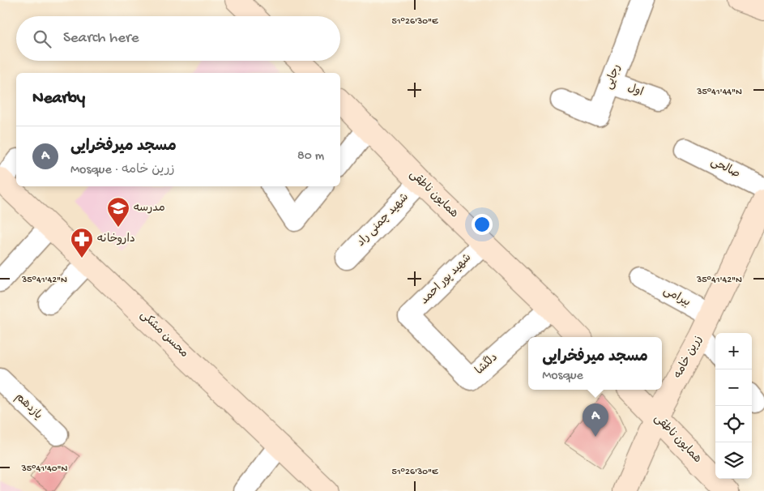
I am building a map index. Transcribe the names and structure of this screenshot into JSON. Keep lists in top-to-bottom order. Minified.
{"streets":{"main road":["همایون ناطقی","محسن مشکی","زرین خامه"],"street":["رجایی","اول","صالحی","شهید چمنی راد","شهید پور احمد","بیرامی","دلگشا","یازدهم"]},"crossings":[["رجایی","اول"],["همایون ناطقی","شهید چمنی راد"],["همایون ناطقی","شهید پور احمد"],["همایون ناطقی","زرین خامه"],["همایون ناطقی","دلگشا"],["شهید پور احمد","دلگشا"],["بیرامی","زرین خامه"]],"places":{"school or university":["مدرسه"],"pharmacy":["داروخانه"]},"page":{"search":"Search here","heading":"Nearby","list":[{"mark":"A","name":"مسجد میرفخرایی","note":"Mosque · زرین خامه","value":"80 m"}],"map_buttons":["+","−"],"popup":["مسجد میرفخرایی","Mosque"],"pins":"A"},"coordinates":["51°26'30\"E","35°41'44\"N","35°41'42\"N","35°41'40\"N"]}
